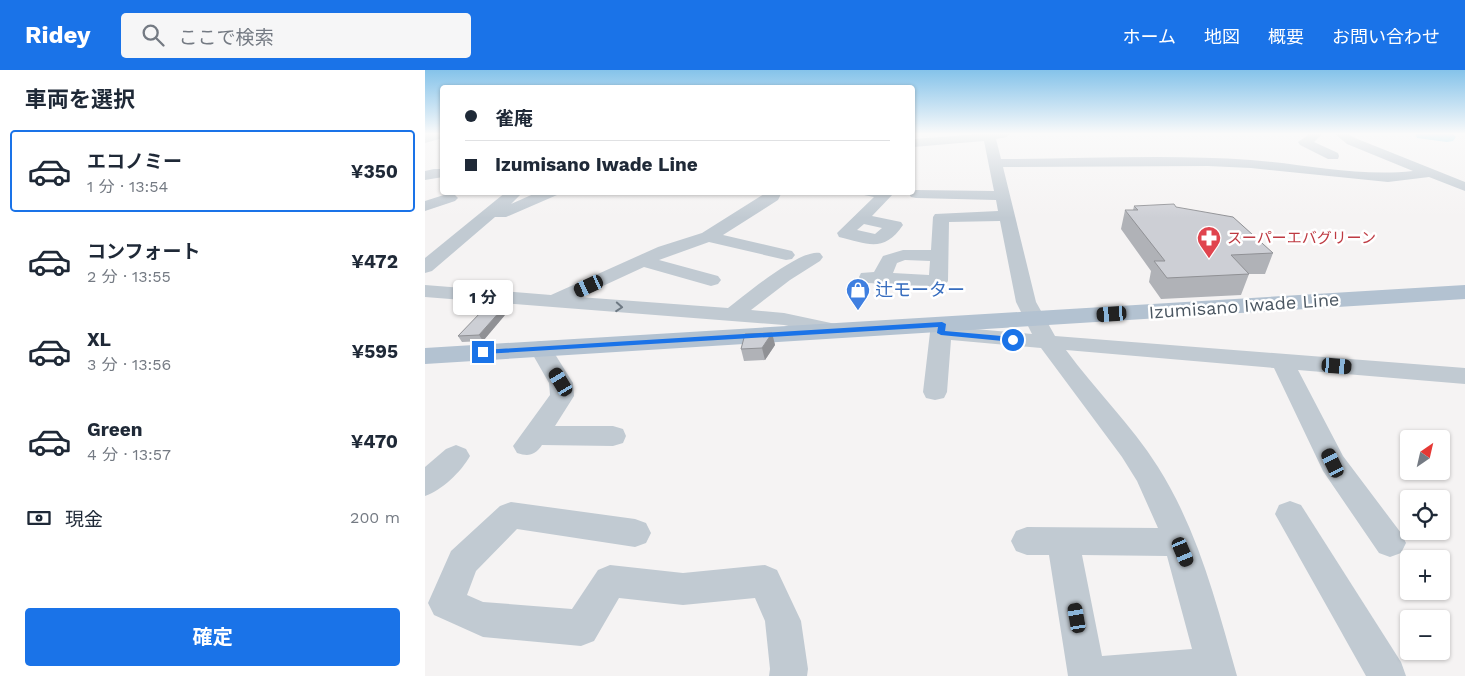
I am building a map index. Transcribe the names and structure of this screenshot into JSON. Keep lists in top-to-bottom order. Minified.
{"streets":{"main road":["Izumisano Iwade Line"]},"places":{"pharmacy":["スーパーエバグリーン"],"shop":["辻モーター"]},"north":"top right","page":{"header":"Ridey","search":"ここで検索","nav":["ホーム","地図","概要","お問い合わせ"],"heading":"車両を選択","banner":["雀庵","Izumisano Iwade Line"],"list":[{"name":"エコノミー","note":"1 分 · 13:54","value":"¥350"},{"name":"コンフォート","note":"2 分 · 13:55","value":"¥472"},{"name":"XL","note":"3 分 · 13:56","value":"¥595"},{"name":"Green","note":"4 分 · 13:57","value":"¥470"}],"bubble":"1 分","map_buttons":["+","−"],"pay":["現金","200 m"],"buttons":"確定"}}
